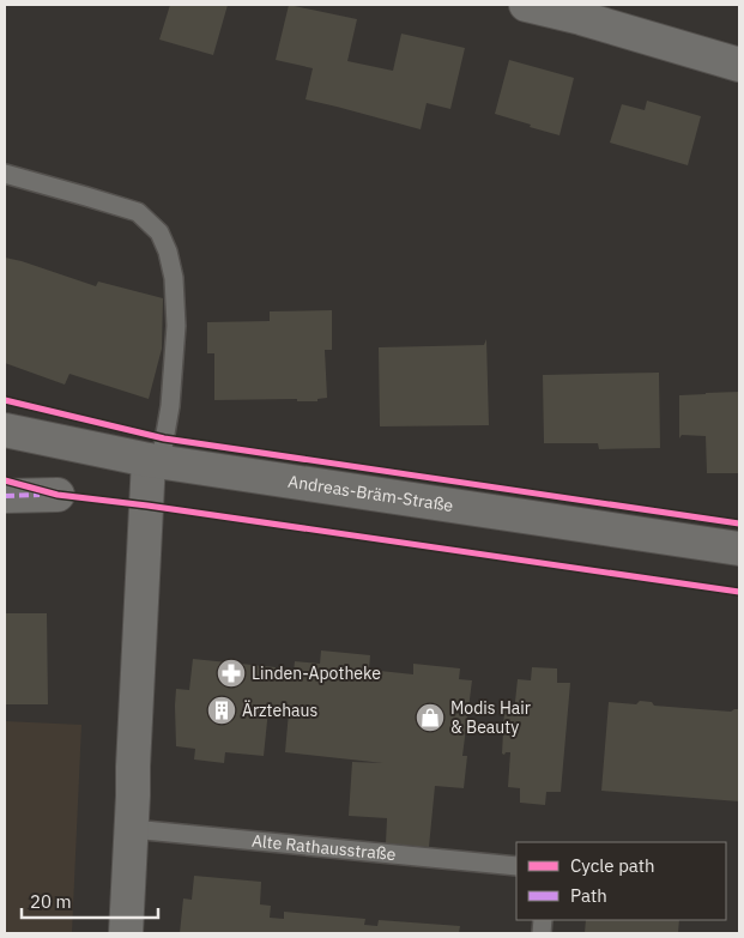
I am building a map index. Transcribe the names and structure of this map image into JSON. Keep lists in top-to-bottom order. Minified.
{"streets":{"street":["Andreas-Bräm-Straße"],"lane":["Alte Rathausstraße"]},"places":{"pharmacy":["Linden-Apotheke"],"building":["Ärztehaus"],"shop":["Modis Hair & Beauty"]},"legend":["Cycle path","Path"],"scale_bar":"20 m"}
